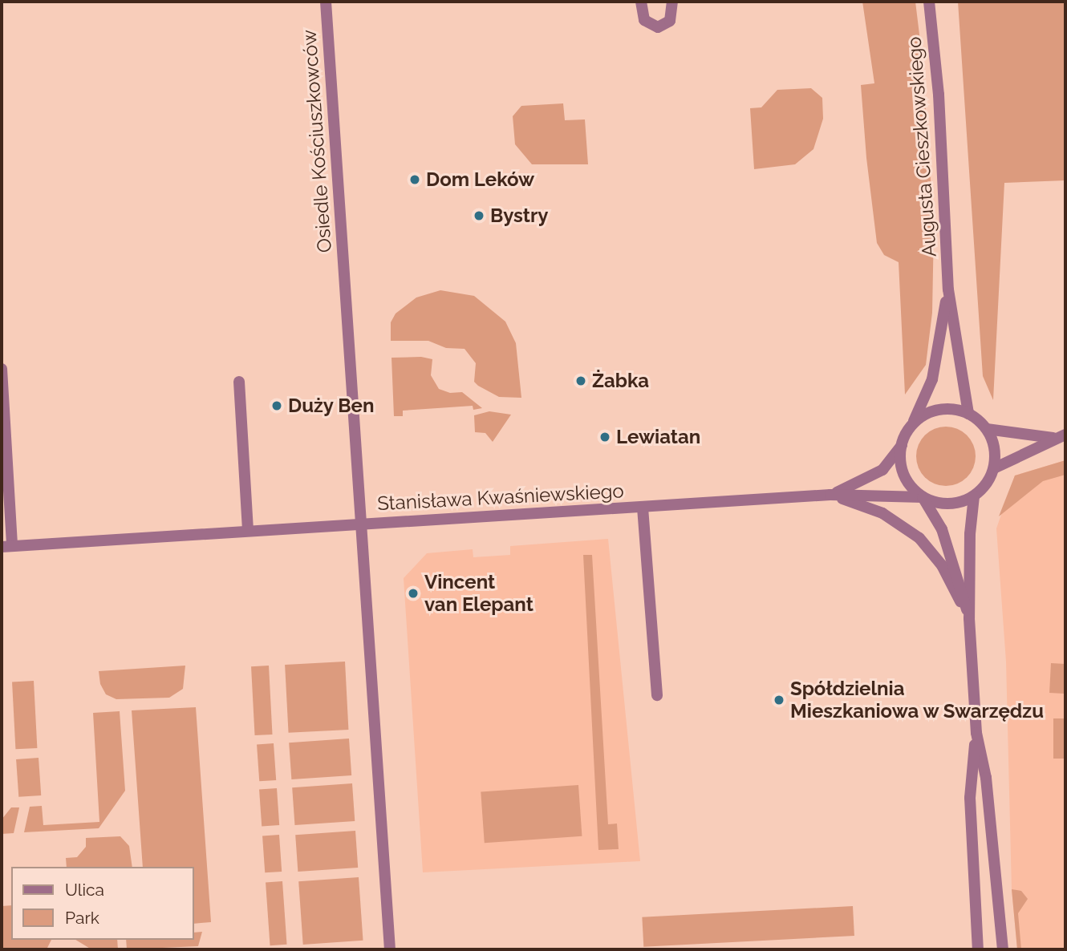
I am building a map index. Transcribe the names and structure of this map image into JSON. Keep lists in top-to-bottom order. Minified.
{"streets":{"street":["Osiedle Kościuszkowców","Augusta Cieszkowskiego","Stanisława Kwaśniewskiego"]},"crossings":[["Osiedle Kościuszkowców","Stanisława Kwaśniewskiego"],["Augusta Cieszkowskiego","Stanisława Kwaśniewskiego"]],"places":["Dom Leków","Bystry","Żabka","Duży Ben","Lewiatan","Vincent van Elepant","Spółdzielnia Mieszkaniowa w Swarzędzu"],"legend":["Ulica","Park"]}
